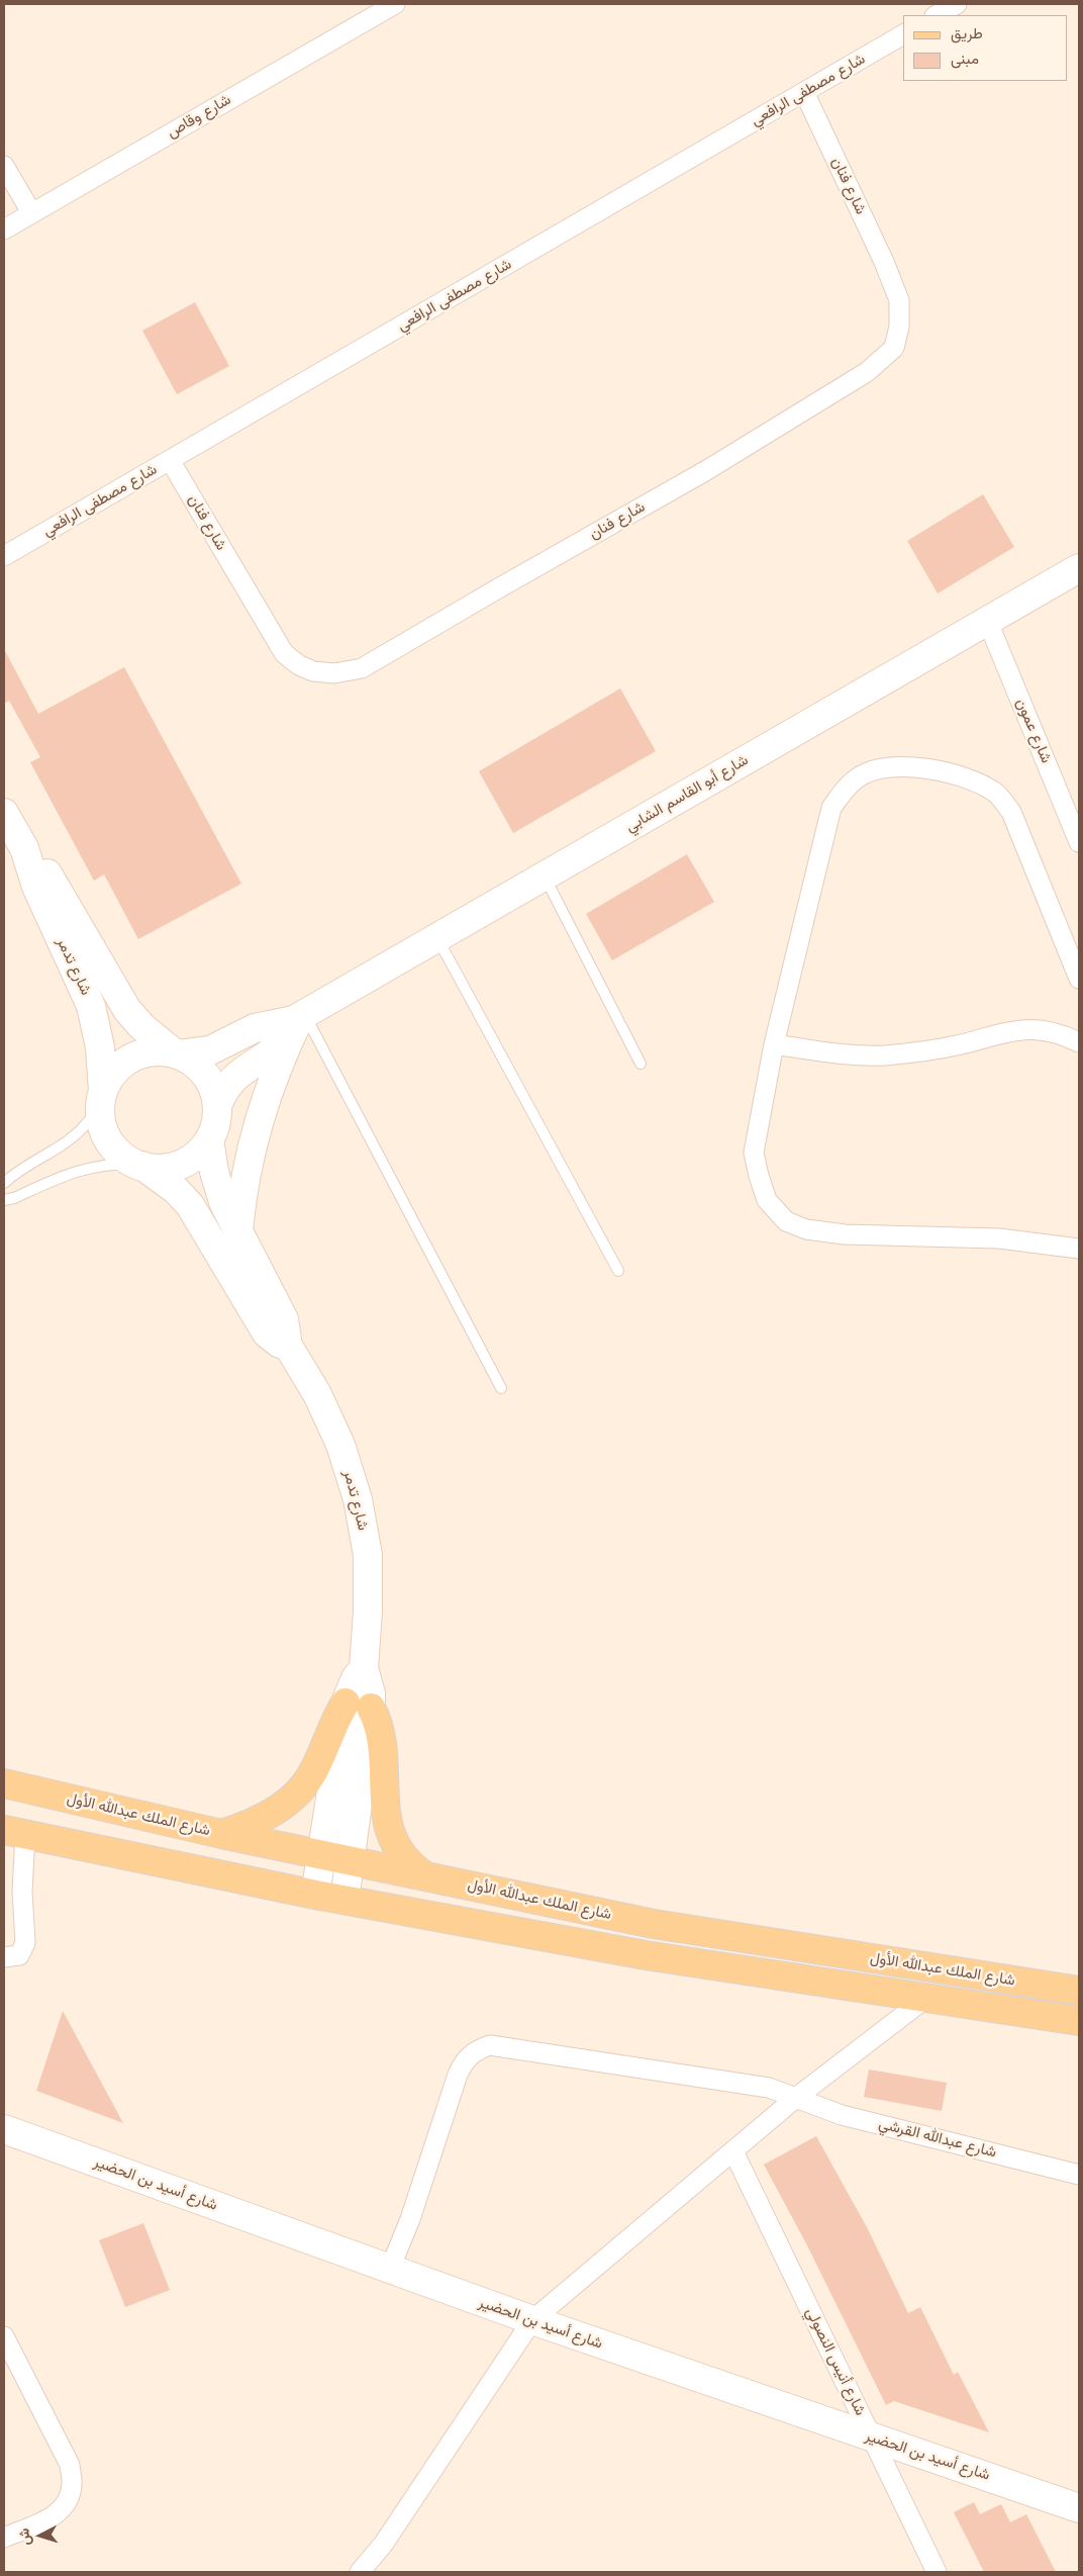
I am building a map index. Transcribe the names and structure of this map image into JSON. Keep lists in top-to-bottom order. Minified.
{"streets":{"main road":["شارع الملك عبدالله الأول"],"street":["شارع مصطفى الرافعي","شارع وقاص","شارع فنان","شارع عمون","شارع أبو القاسم الشابي","شارع تدمر","شارع عبدالله القرشي","شارع أسيد بن الحضير","شارع أنيس النصولي"]},"crossings":[["شارع مصطفى الرافعي","شارع فنان"],["شارع عمون","شارع أبو القاسم الشابي"],["شارع أبو القاسم الشابي","شارع تدمر"],["شارع تدمر","شارع الملك عبدالله الأول"],["شارع عبدالله القرشي","شارع أسيد بن الحضير"],["شارع أسيد بن الحضير","شارع أنيس النصولي"]],"legend":["طريق","مبنى"],"north":"left"}
